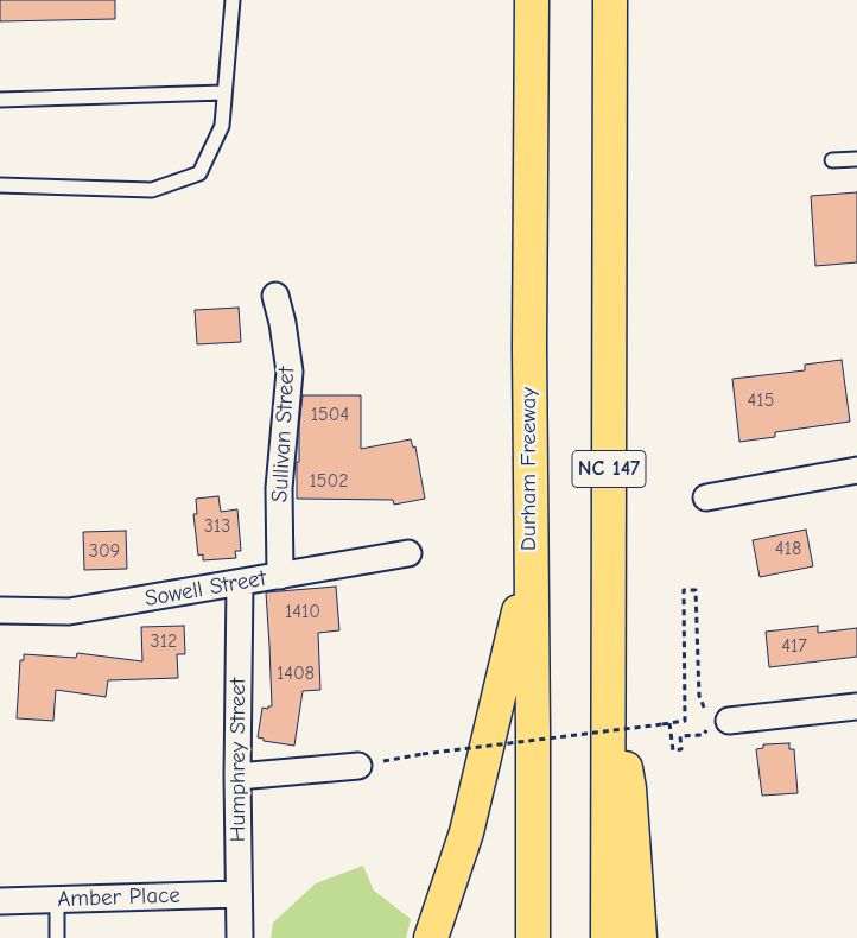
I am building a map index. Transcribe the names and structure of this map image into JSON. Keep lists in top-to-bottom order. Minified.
{"streets":{"highway":["Durham Freeway","NC 147"],"street":["Sullivan Street","Sowell Street","Humphrey Street","Amber Place"]},"crossings":[["Sullivan Street","Sowell Street"],["Sowell Street","Humphrey Street"],["Humphrey Street","Amber Place"]],"house_numbers":["415","1504","1502","313","418","309","1410","312","417","1408"]}
